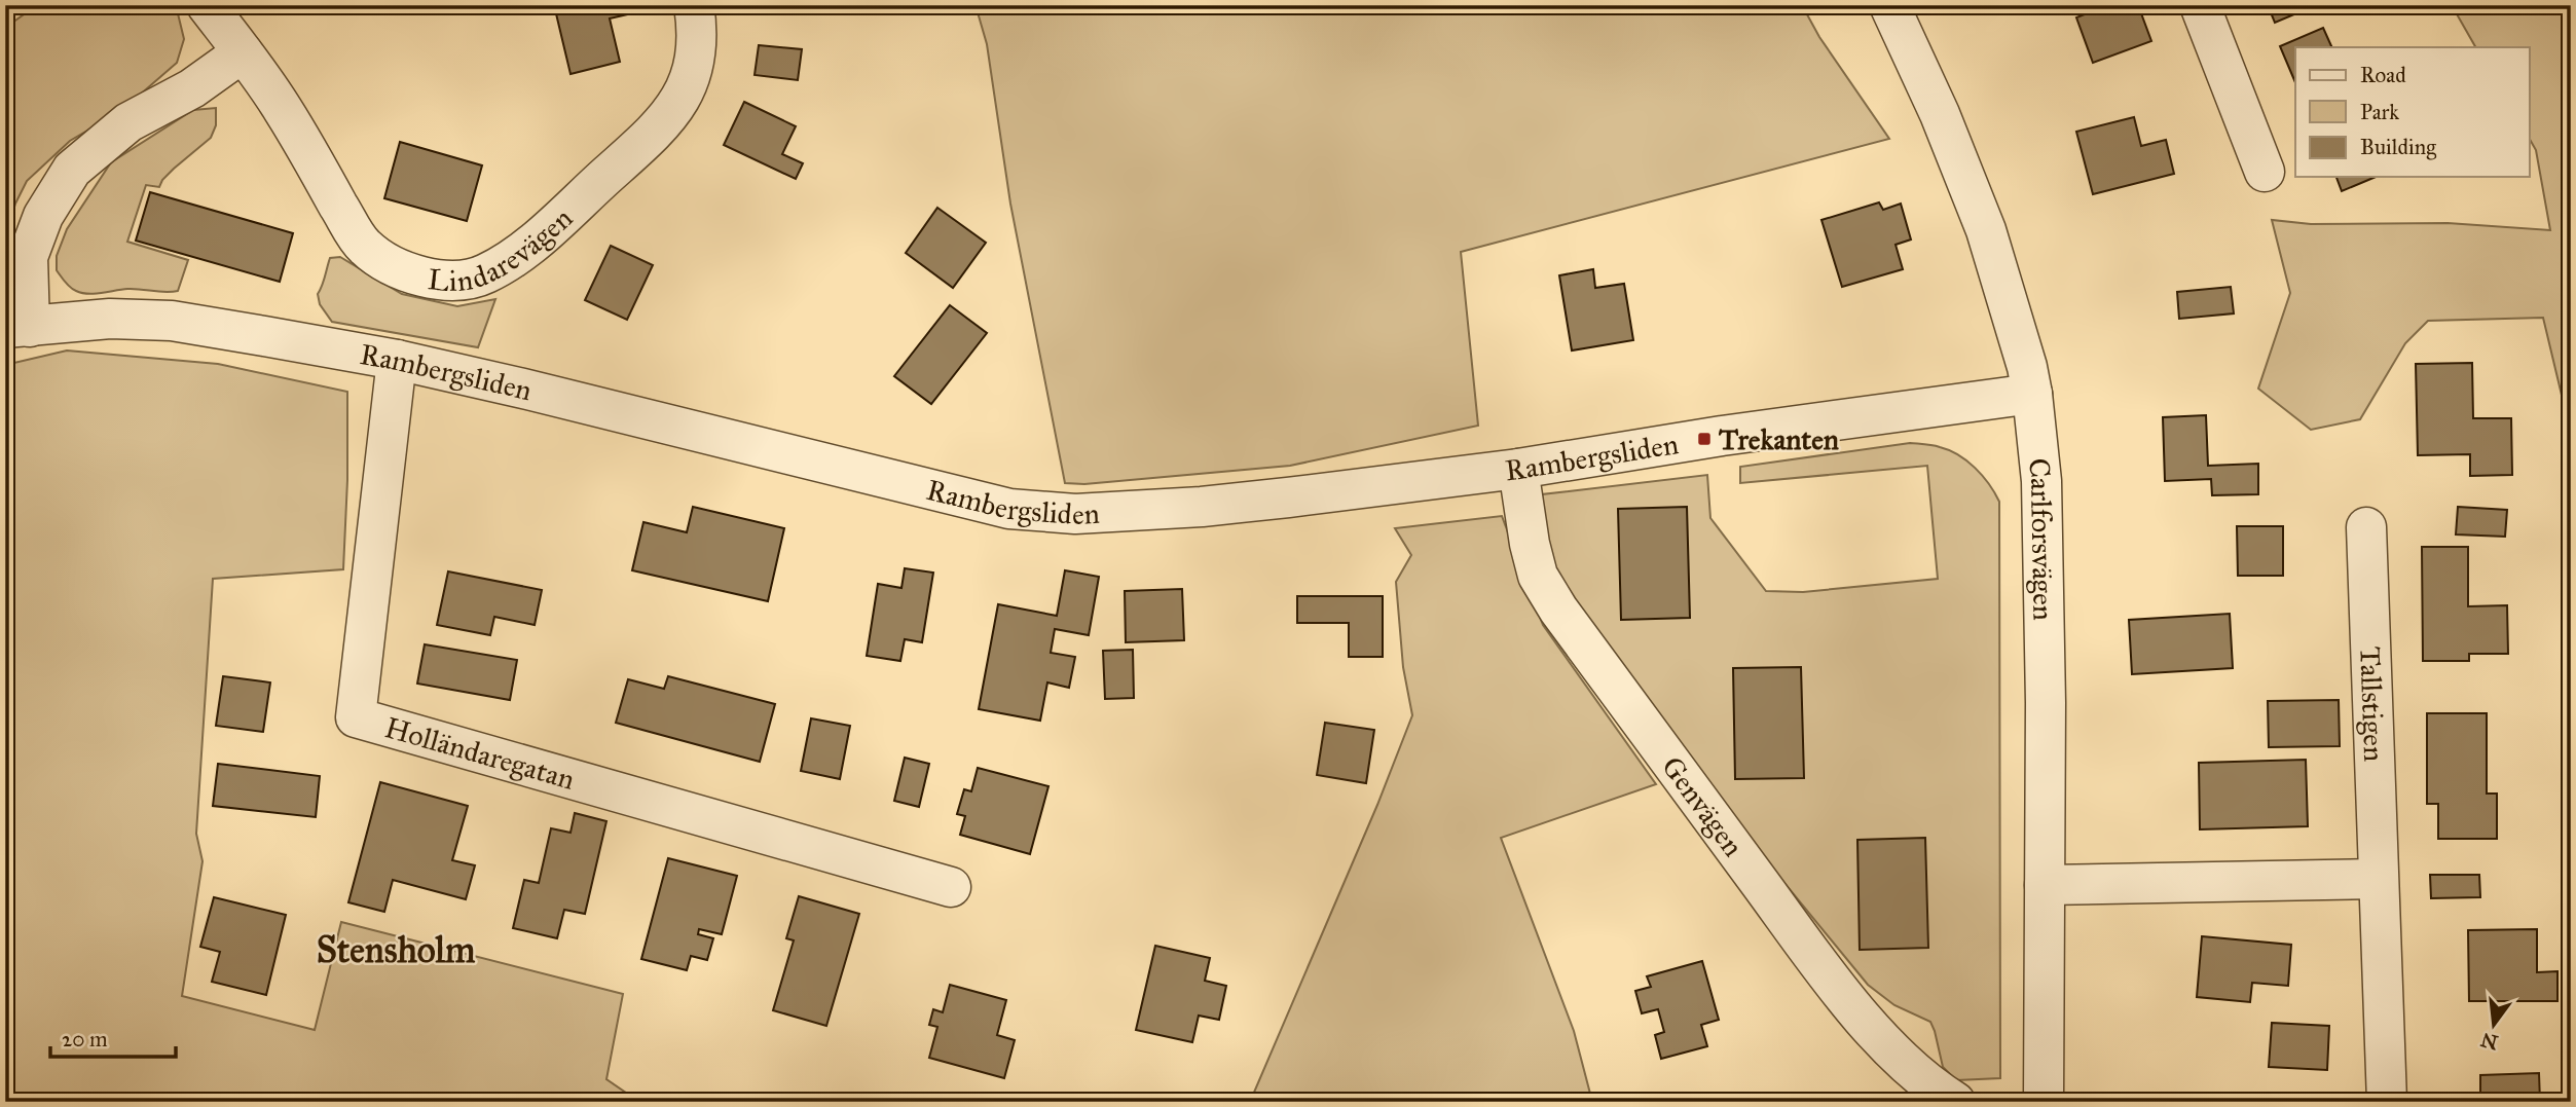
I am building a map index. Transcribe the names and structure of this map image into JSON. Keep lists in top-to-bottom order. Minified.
{"streets":{"street":["Lindarevägen","Rambergsliden","Carlforsvägen","Tallstigen","Holländaregatan","Genvägen"]},"crossings":[["Rambergsliden","Carlforsvägen"],["Rambergsliden","Holländaregatan"],["Rambergsliden","Genvägen"]],"districts":["Stensholm"],"places":{"transit":["Trekanten"]},"legend":["Road","Park","Building"],"scale_bar":"20 m","north":"bottom"}
